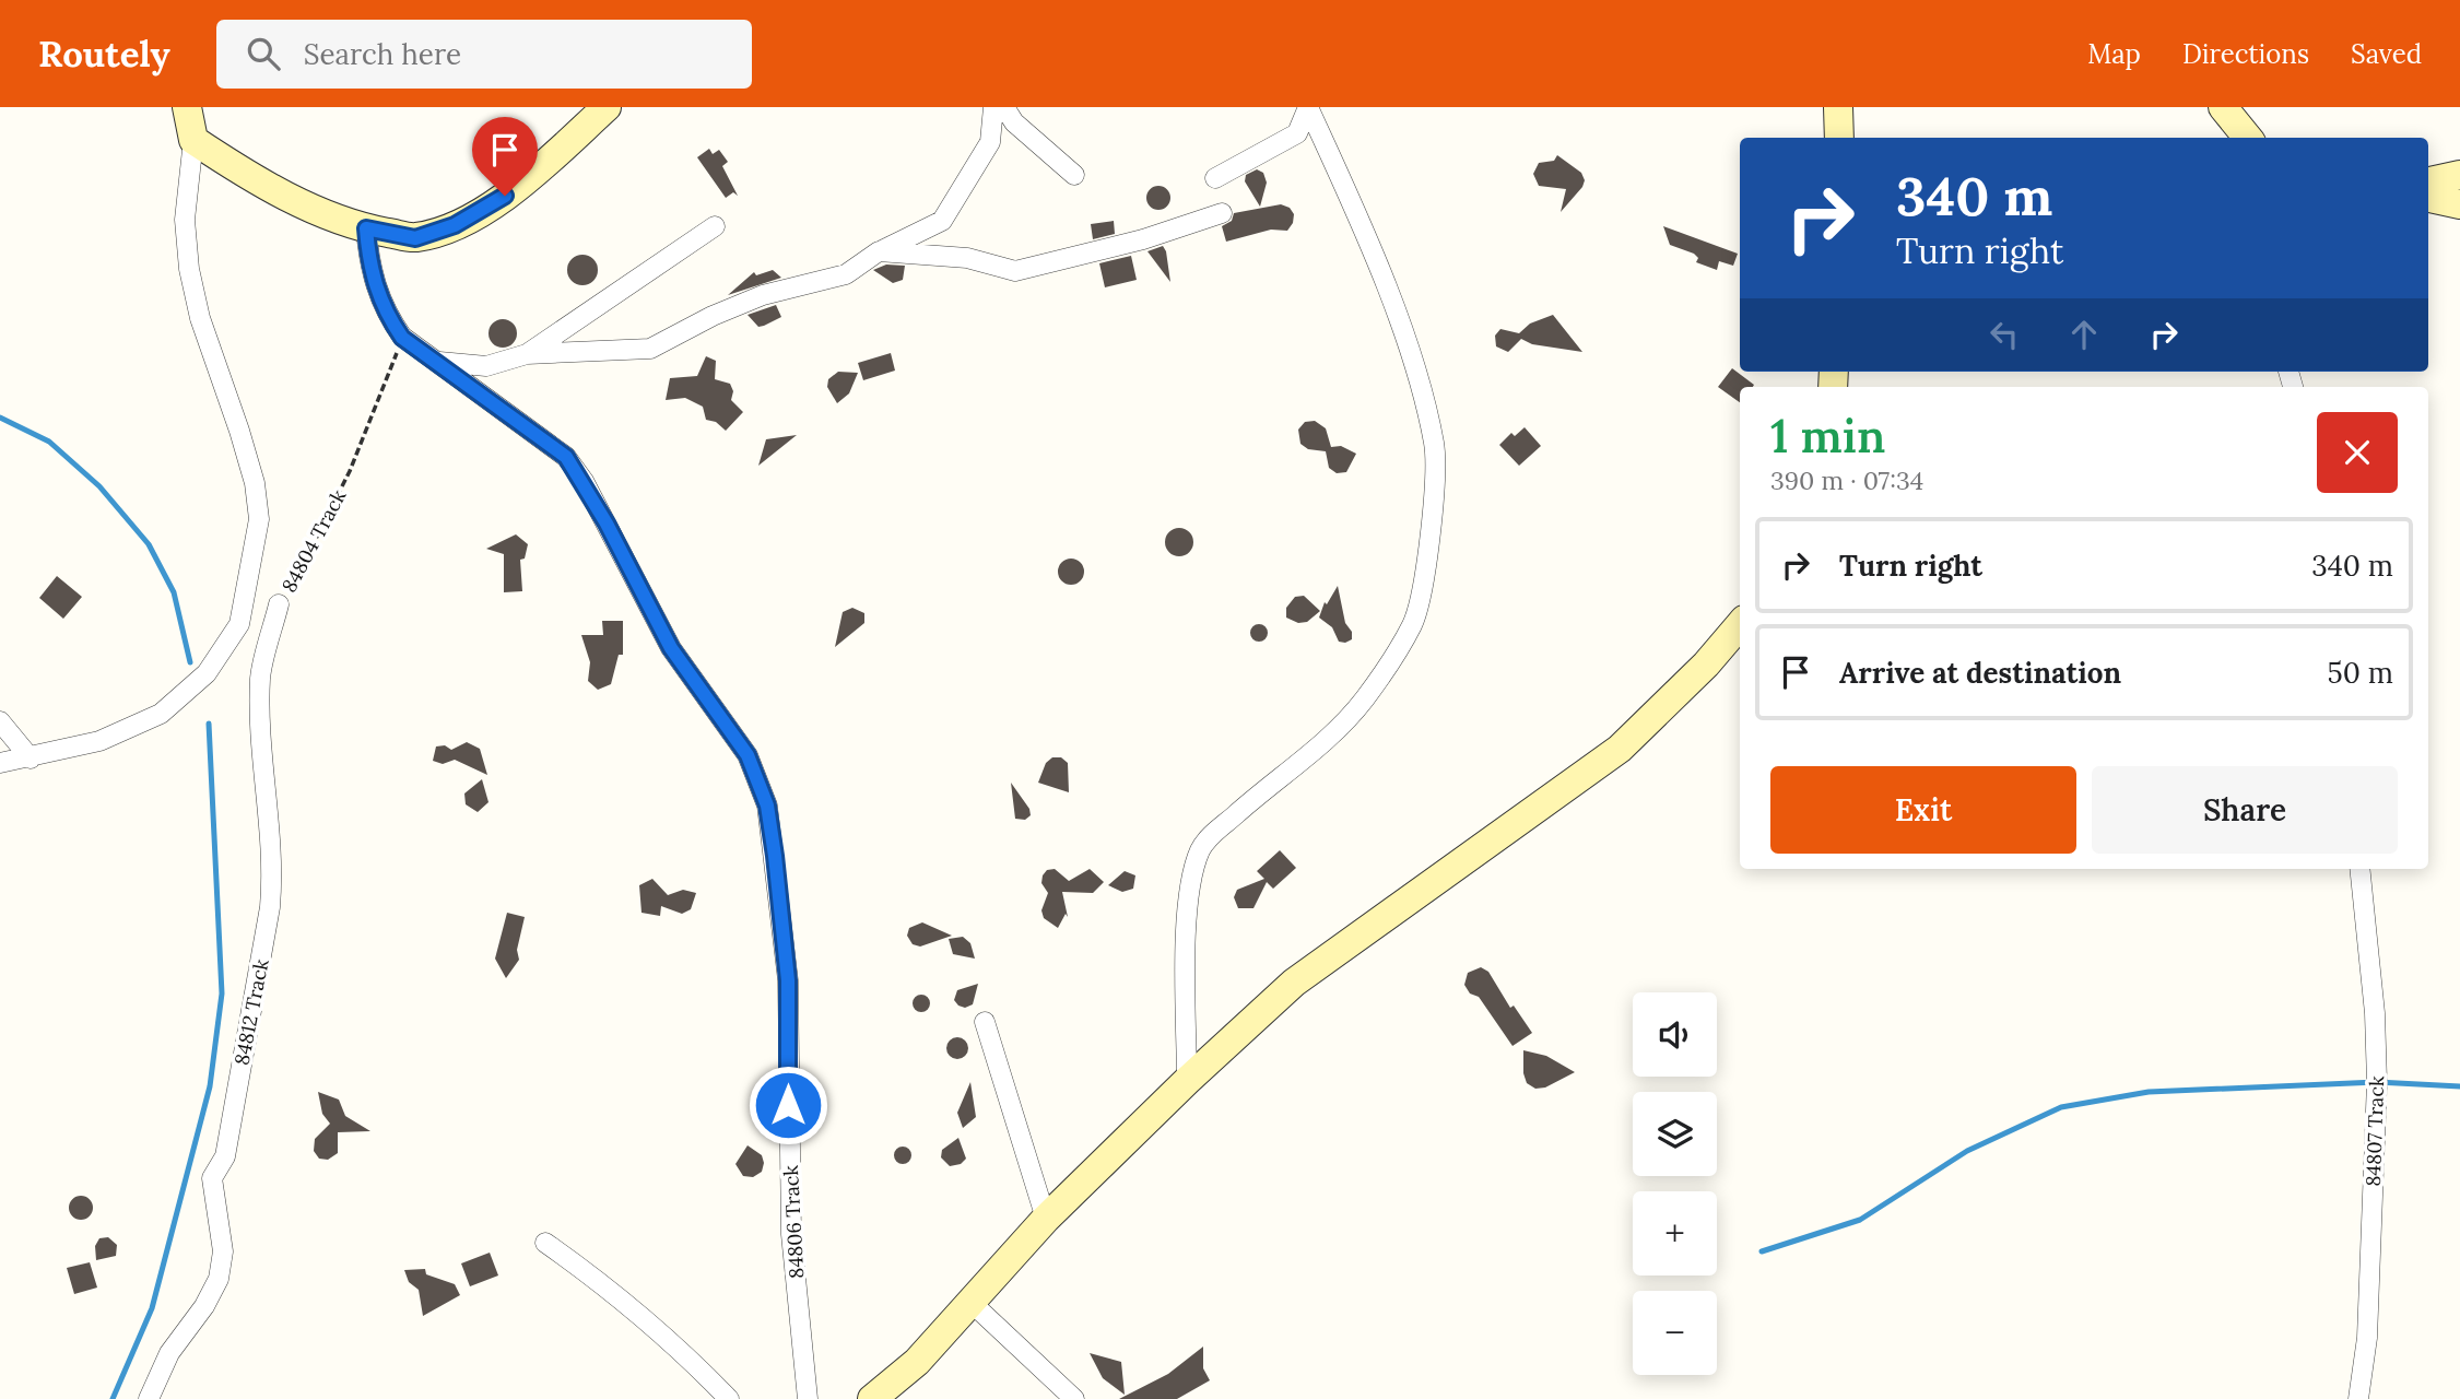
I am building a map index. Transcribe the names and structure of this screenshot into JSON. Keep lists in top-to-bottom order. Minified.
{"streets":{"street":["84812 Track","84807 Track","84806 Track"],"path":["84804 Track"]},"crossings":[["84804 Track","84812 Track"],["84804 Track","84806 Track"]],"page":{"header":"Routely","search":"Search here","nav":["Map","Directions","Saved"],"turn":["340 m","Turn right"],"heading":["1 min","390 m · 07:34"],"list":[{"name":"Turn right","value":"340 m"},{"name":"Arrive at destination","value":"50 m"}],"buttons":["Exit","Share"],"map_buttons":["+","−"]}}
